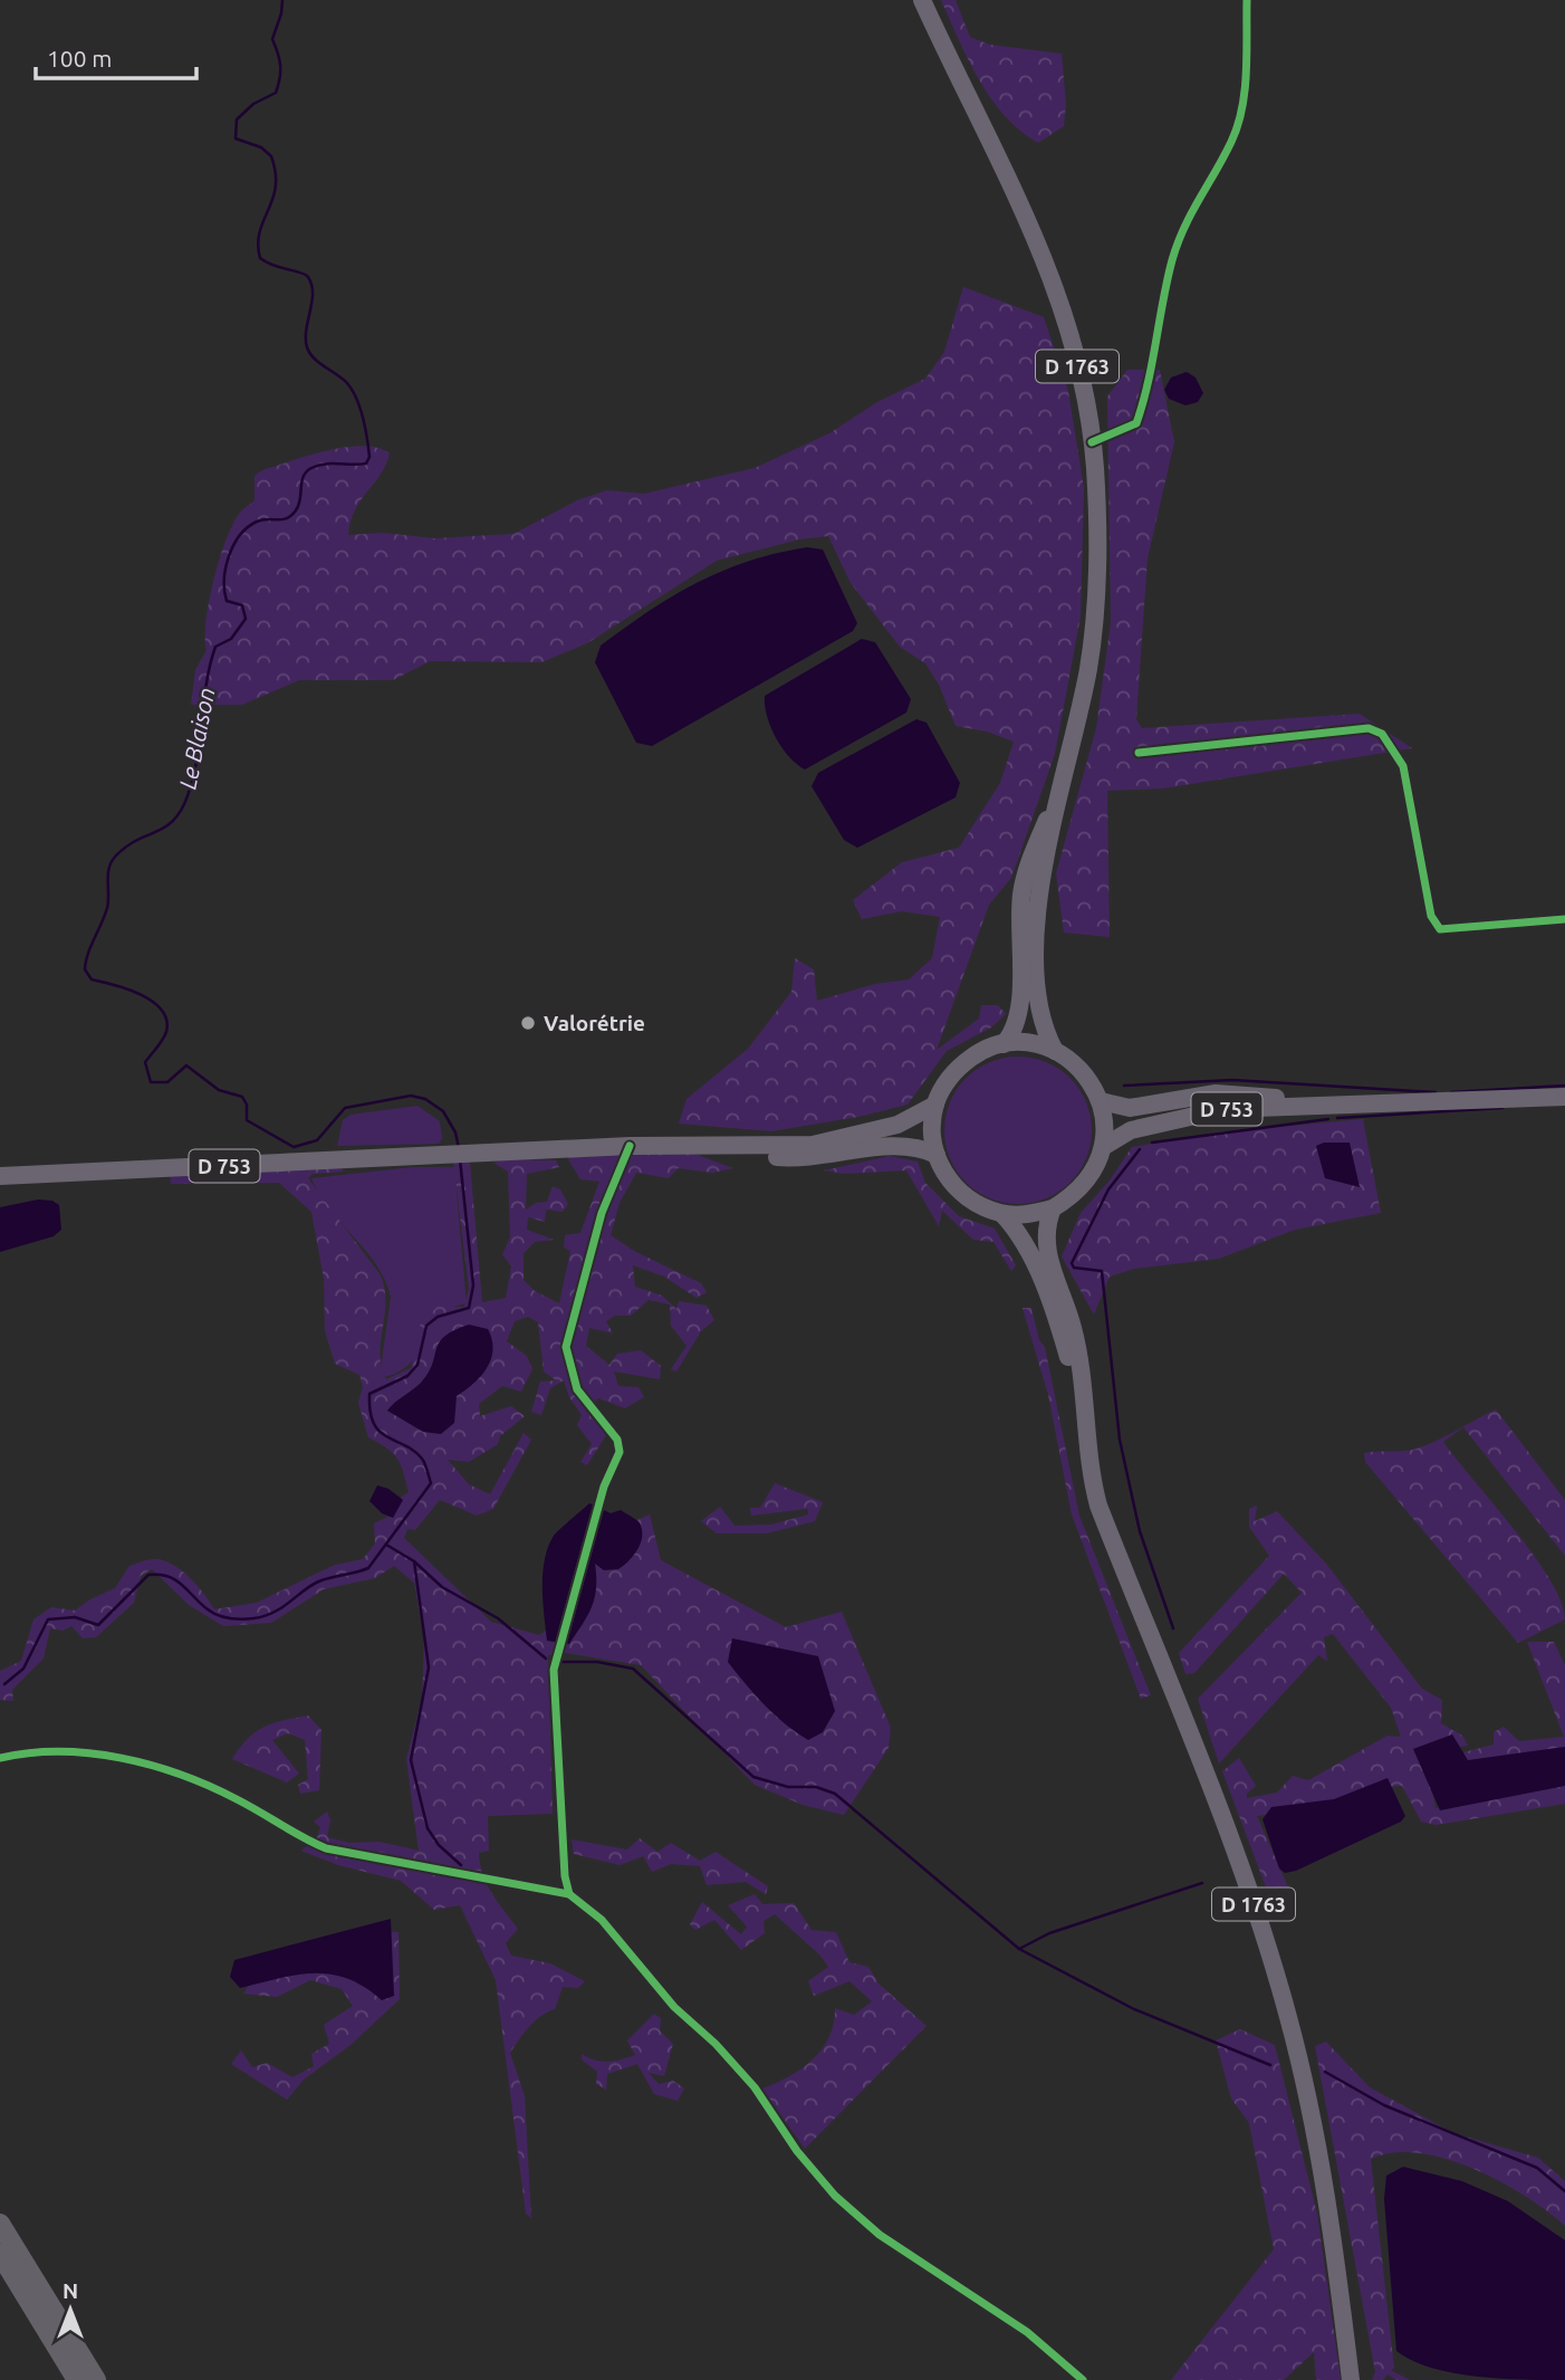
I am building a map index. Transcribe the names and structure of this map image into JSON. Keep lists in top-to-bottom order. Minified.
{"streets":{"main road":["D 1763","D 753"]},"crossings":[["D 1763","D 753"]],"water":["Le Blaison"],"places":["Valorétrie"],"scale_bar":"100 m","north":"top"}
